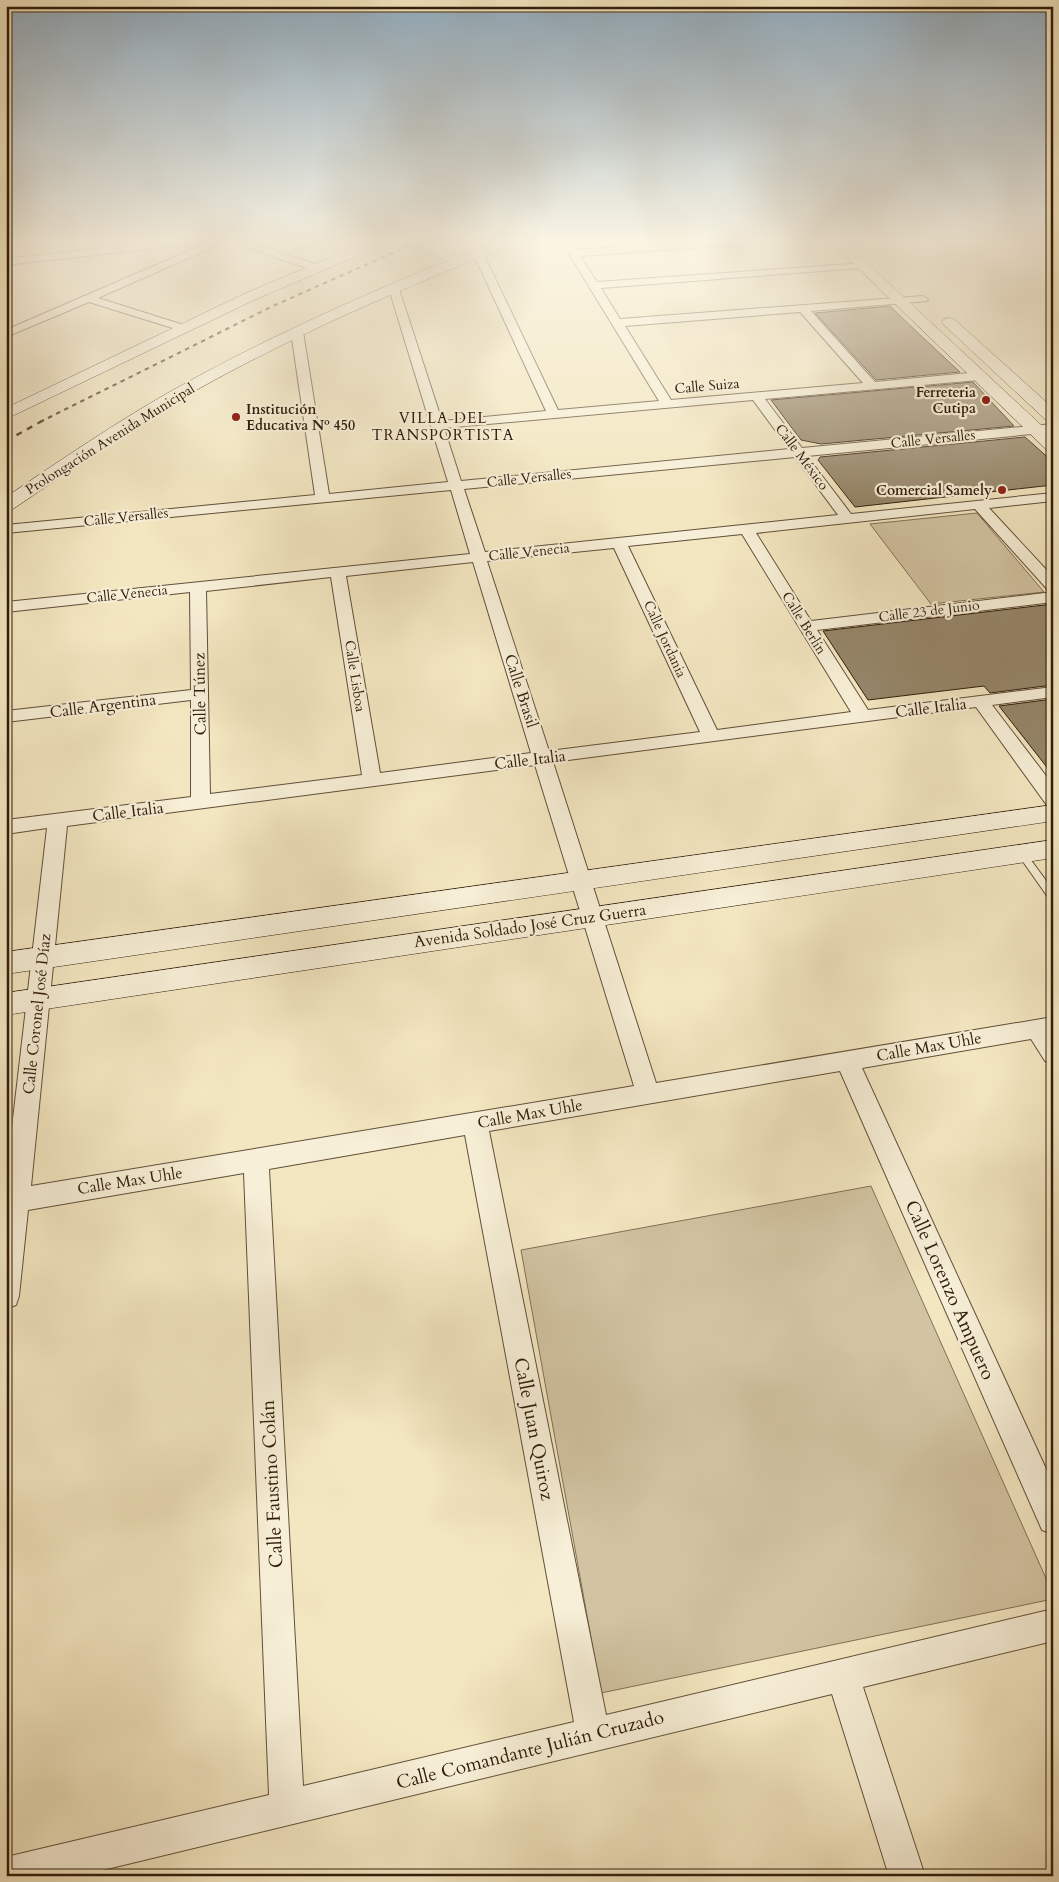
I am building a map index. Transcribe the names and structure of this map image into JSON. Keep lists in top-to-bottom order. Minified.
{"streets":{"street":["Calle Suiza","Prolongación Avenida Municipal","Calle Versalles","Calle México","Calle Venecia","Calle 23 de Junio","Calle Berlín","Calle Jordania","Calle Lisboa","Calle Brasil","Calle Túnez","Calle Argentina","Calle Italia","Avenida Soldado José Cruz Guerra","Calle Coronel José Díaz","Calle Max Uhle","Calle Lorenzo Ampuero","Calle Juan Quiroz","Calle Faustino Colán","Calle Comandante Julián Cruzado"]},"crossings":[["Calle Suiza","Calle México"],["Calle Suiza","Calle Brasil"],["Calle Versalles","Calle México"],["Calle Versalles","Calle Brasil"],["Calle México","Calle Venecia"],["Calle Venecia","Calle Berlín"],["Calle Venecia","Calle Jordania"],["Calle Venecia","Calle Lisboa"],["Calle Venecia","Calle Brasil"],["Calle Venecia","Calle Túnez"],["Calle 23 de Junio","Calle Berlín"],["Calle Berlín","Calle Italia"],["Calle Jordania","Calle Italia"],["Calle Lisboa","Calle Italia"],["Calle Brasil","Calle Italia"],["Calle Brasil","Avenida Soldado José Cruz Guerra"],["Calle Brasil","Calle Max Uhle"],["Calle Túnez","Calle Argentina"],["Calle Túnez","Calle Italia"],["Calle Italia","Calle Coronel José Díaz"],["Avenida Soldado José Cruz Guerra","Calle Coronel José Díaz"],["Calle Coronel José Díaz","Calle Max Uhle"],["Calle Max Uhle","Calle Lorenzo Ampuero"],["Calle Max Uhle","Calle Juan Quiroz"],["Calle Max Uhle","Calle Faustino Colán"],["Calle Juan Quiroz","Calle Comandante Julián Cruzado"],["Calle Faustino Colán","Calle Comandante Julián Cruzado"]],"districts":["VILLA DEL TRANSPORTISTA"],"places":["Ferreteria Cutipa","Institución Educativa Nº 450","Comercial Samely"]}
